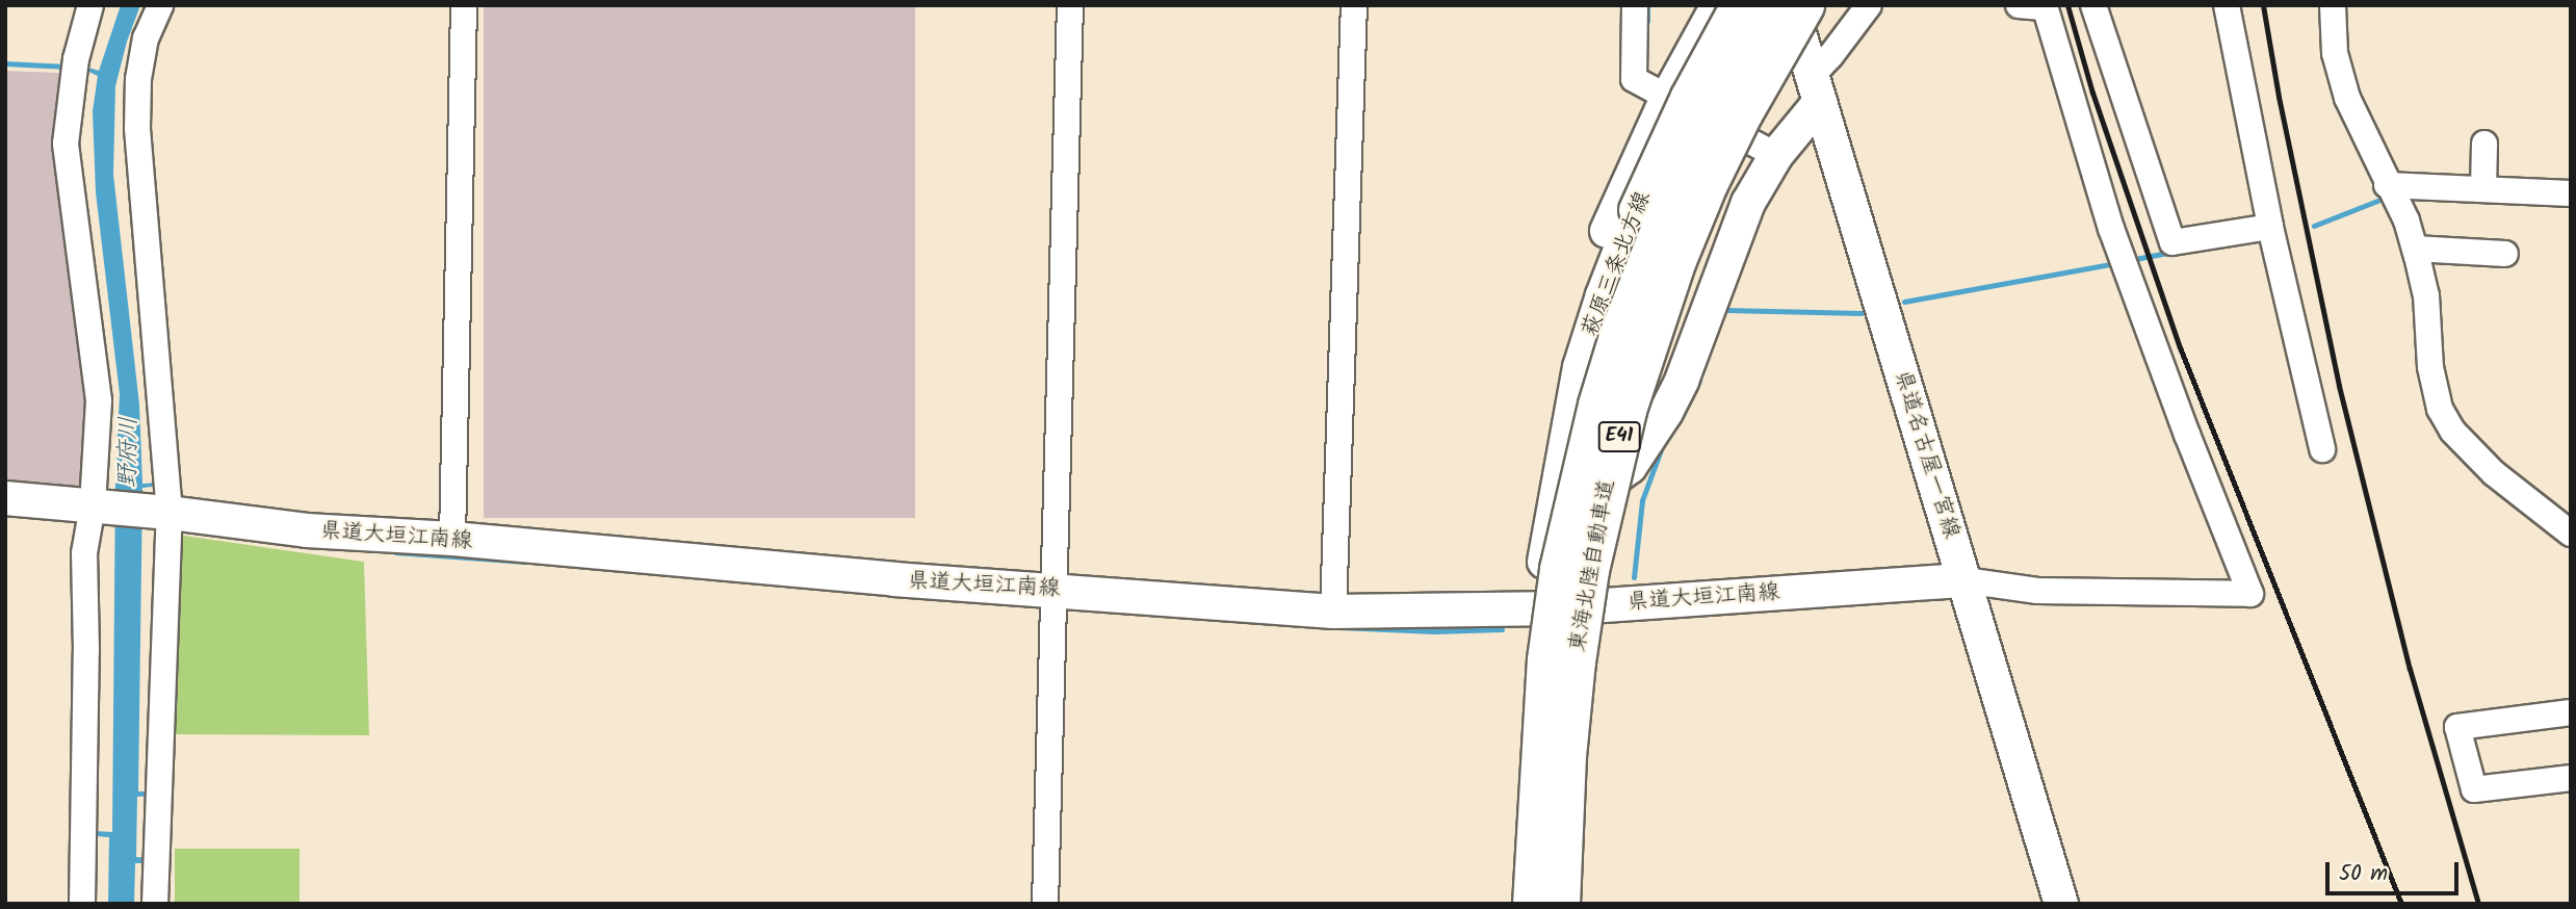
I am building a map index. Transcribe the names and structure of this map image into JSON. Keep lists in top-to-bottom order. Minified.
{"streets":{"highway":["E41","東海北陸自動車道"],"main road":["萩原三条北方線","県道名古屋一宮線","県道大垣江南線"]},"crossings":[["萩原三条北方線","県道大垣江南線"],["県道名古屋一宮線","県道大垣江南線"]],"water":["野府川"],"scale_bar":"50 m"}
